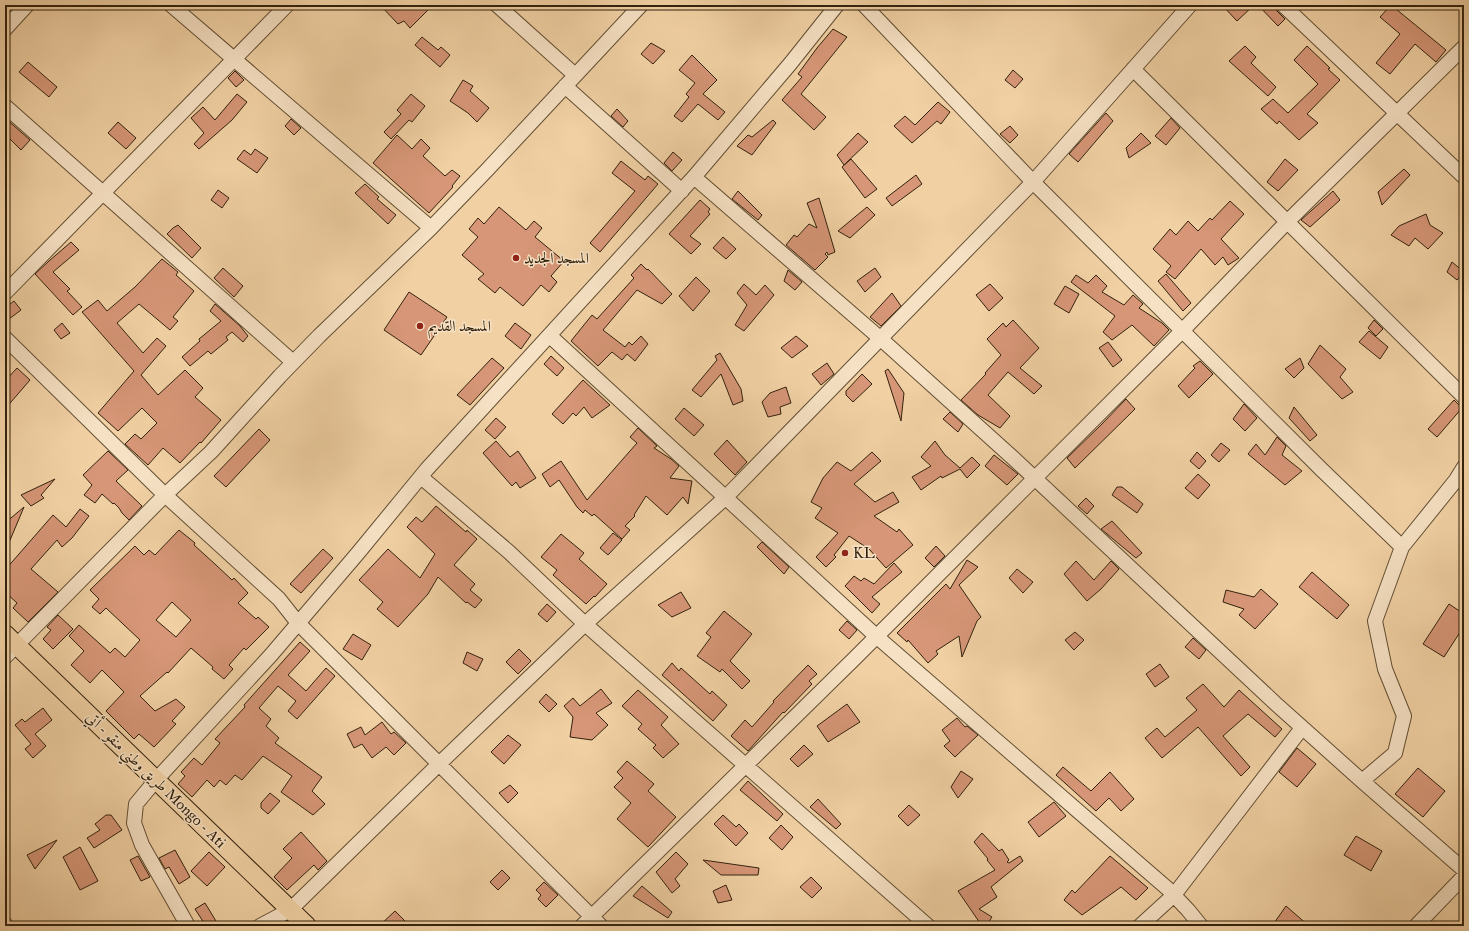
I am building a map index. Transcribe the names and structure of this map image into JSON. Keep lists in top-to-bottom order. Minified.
{"streets":{"main road":["طريق وطني منقو - أتي Mongo - Ati"]},"places":["المسجد الجديد","المسجد القديم","KL"]}
